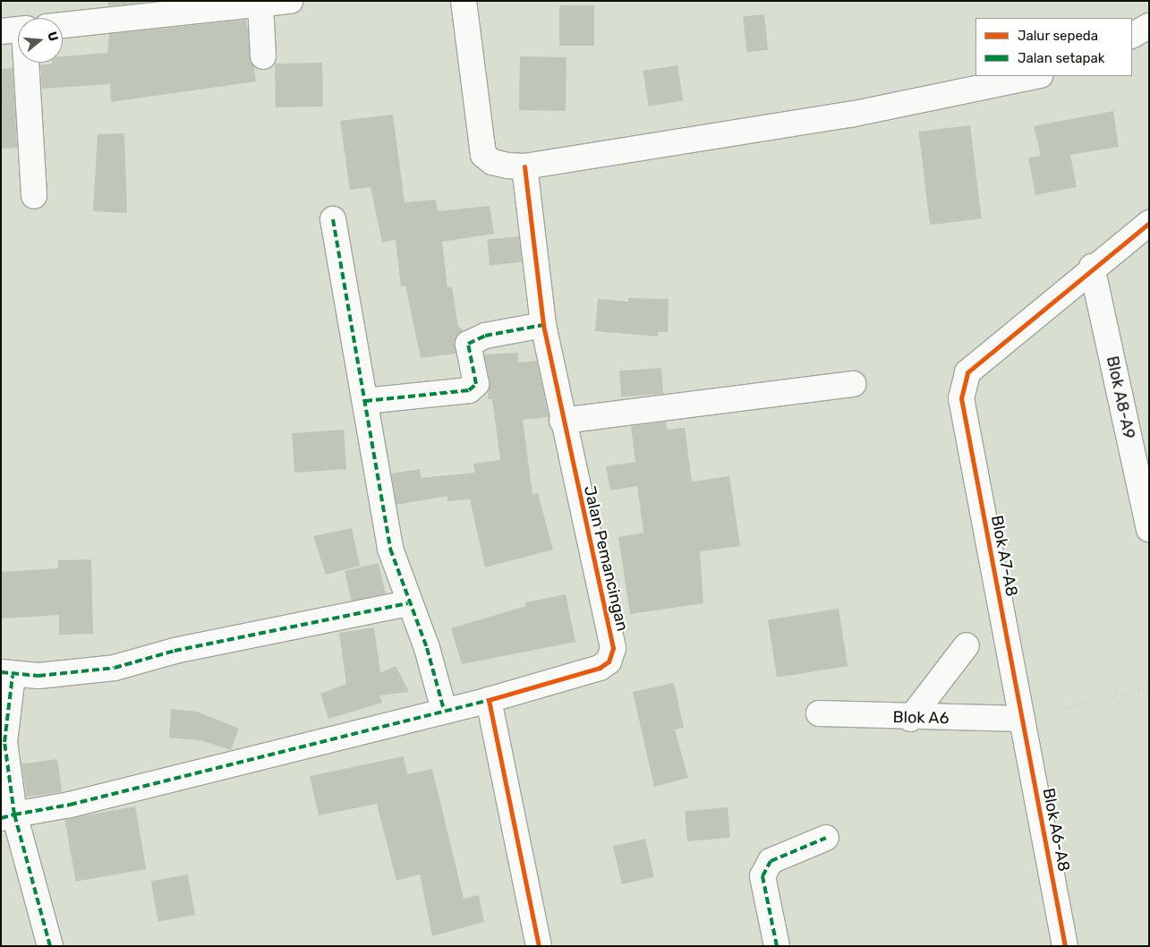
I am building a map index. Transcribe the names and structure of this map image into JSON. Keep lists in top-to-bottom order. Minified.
{"streets":{"street":["Blok A8-A9","Blok A7-A8","Jalan Pemancingan","Blok A6","Blok A6-A8"]},"crossings":[["Blok A8-A9","Blok A7-A8"],["Blok A7-A8","Blok A6"],["Blok A7-A8","Blok A6-A8"],["Blok A6","Blok A6-A8"]],"legend":["Jalur sepeda","Jalan setapak"],"north":"right"}
